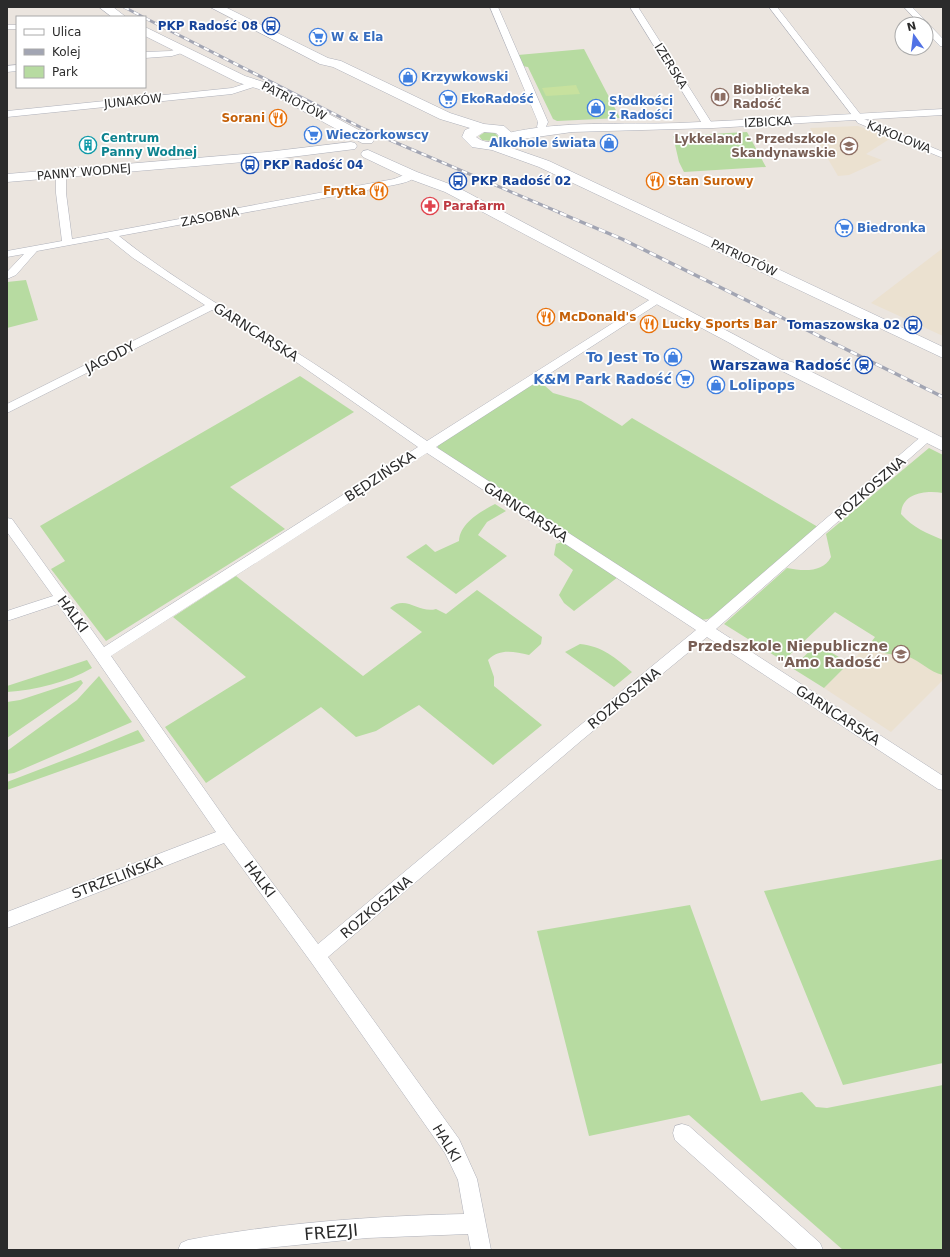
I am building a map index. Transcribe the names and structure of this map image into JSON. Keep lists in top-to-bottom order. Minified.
{"streets":{"main road":["PATRIOTÓW"],"street":["IZERSKA","JUNAKÓW","IZBICKA","KĄKOLOWA","PANNY WODNEJ","ZASOBNA","GARNCARSKA","JAGODY","BĘDZIŃSKA","ROZKOSZNA","HALKI","STRZELIŃSKA","FREZJI"]},"crossings":[["IZERSKA","IZBICKA"],["JUNAKÓW","PATRIOTÓW"],["PATRIOTÓW","IZBICKA"],["PATRIOTÓW","PANNY WODNEJ"],["PATRIOTÓW","ZASOBNA"],["PATRIOTÓW","BĘDZIŃSKA"],["PATRIOTÓW","ROZKOSZNA"],["IZBICKA","KĄKOLOWA"],["ZASOBNA","GARNCARSKA"],["GARNCARSKA","JAGODY"],["GARNCARSKA","BĘDZIŃSKA"],["GARNCARSKA","ROZKOSZNA"],["BĘDZIŃSKA","HALKI"],["ROZKOSZNA","HALKI"],["HALKI","STRZELIŃSKA"],["HALKI","FREZJI"]],"places":{"bus stop":["PKP Radość 08","PKP Radość 04","PKP Radość 02","Tomaszowska 02"],"supermarket":["W & Ela","EkoRadość","Wieczorkowscy","Biedronka","K&M Park Radość"],"shop":["Krzywkowski","Słodkości z Radości","Alkohole świata","To Jest To","Lolipops"],"library":["Bioblioteka Radość"],"restaurant":["Sorani","Stan Surowy","Frytka","McDonald's","Lucky Sports Bar"],"building":["Centrum Panny Wodnej"],"school or university":["Lykkeland - Przedszkole Skandynawskie","Przedszkole Niepubliczne \"Amo Radość\""],"pharmacy":["Parafarm"],"station":["Warszawa Radość"]},"legend":["Ulica","Kolej","Park"],"north":"top"}
